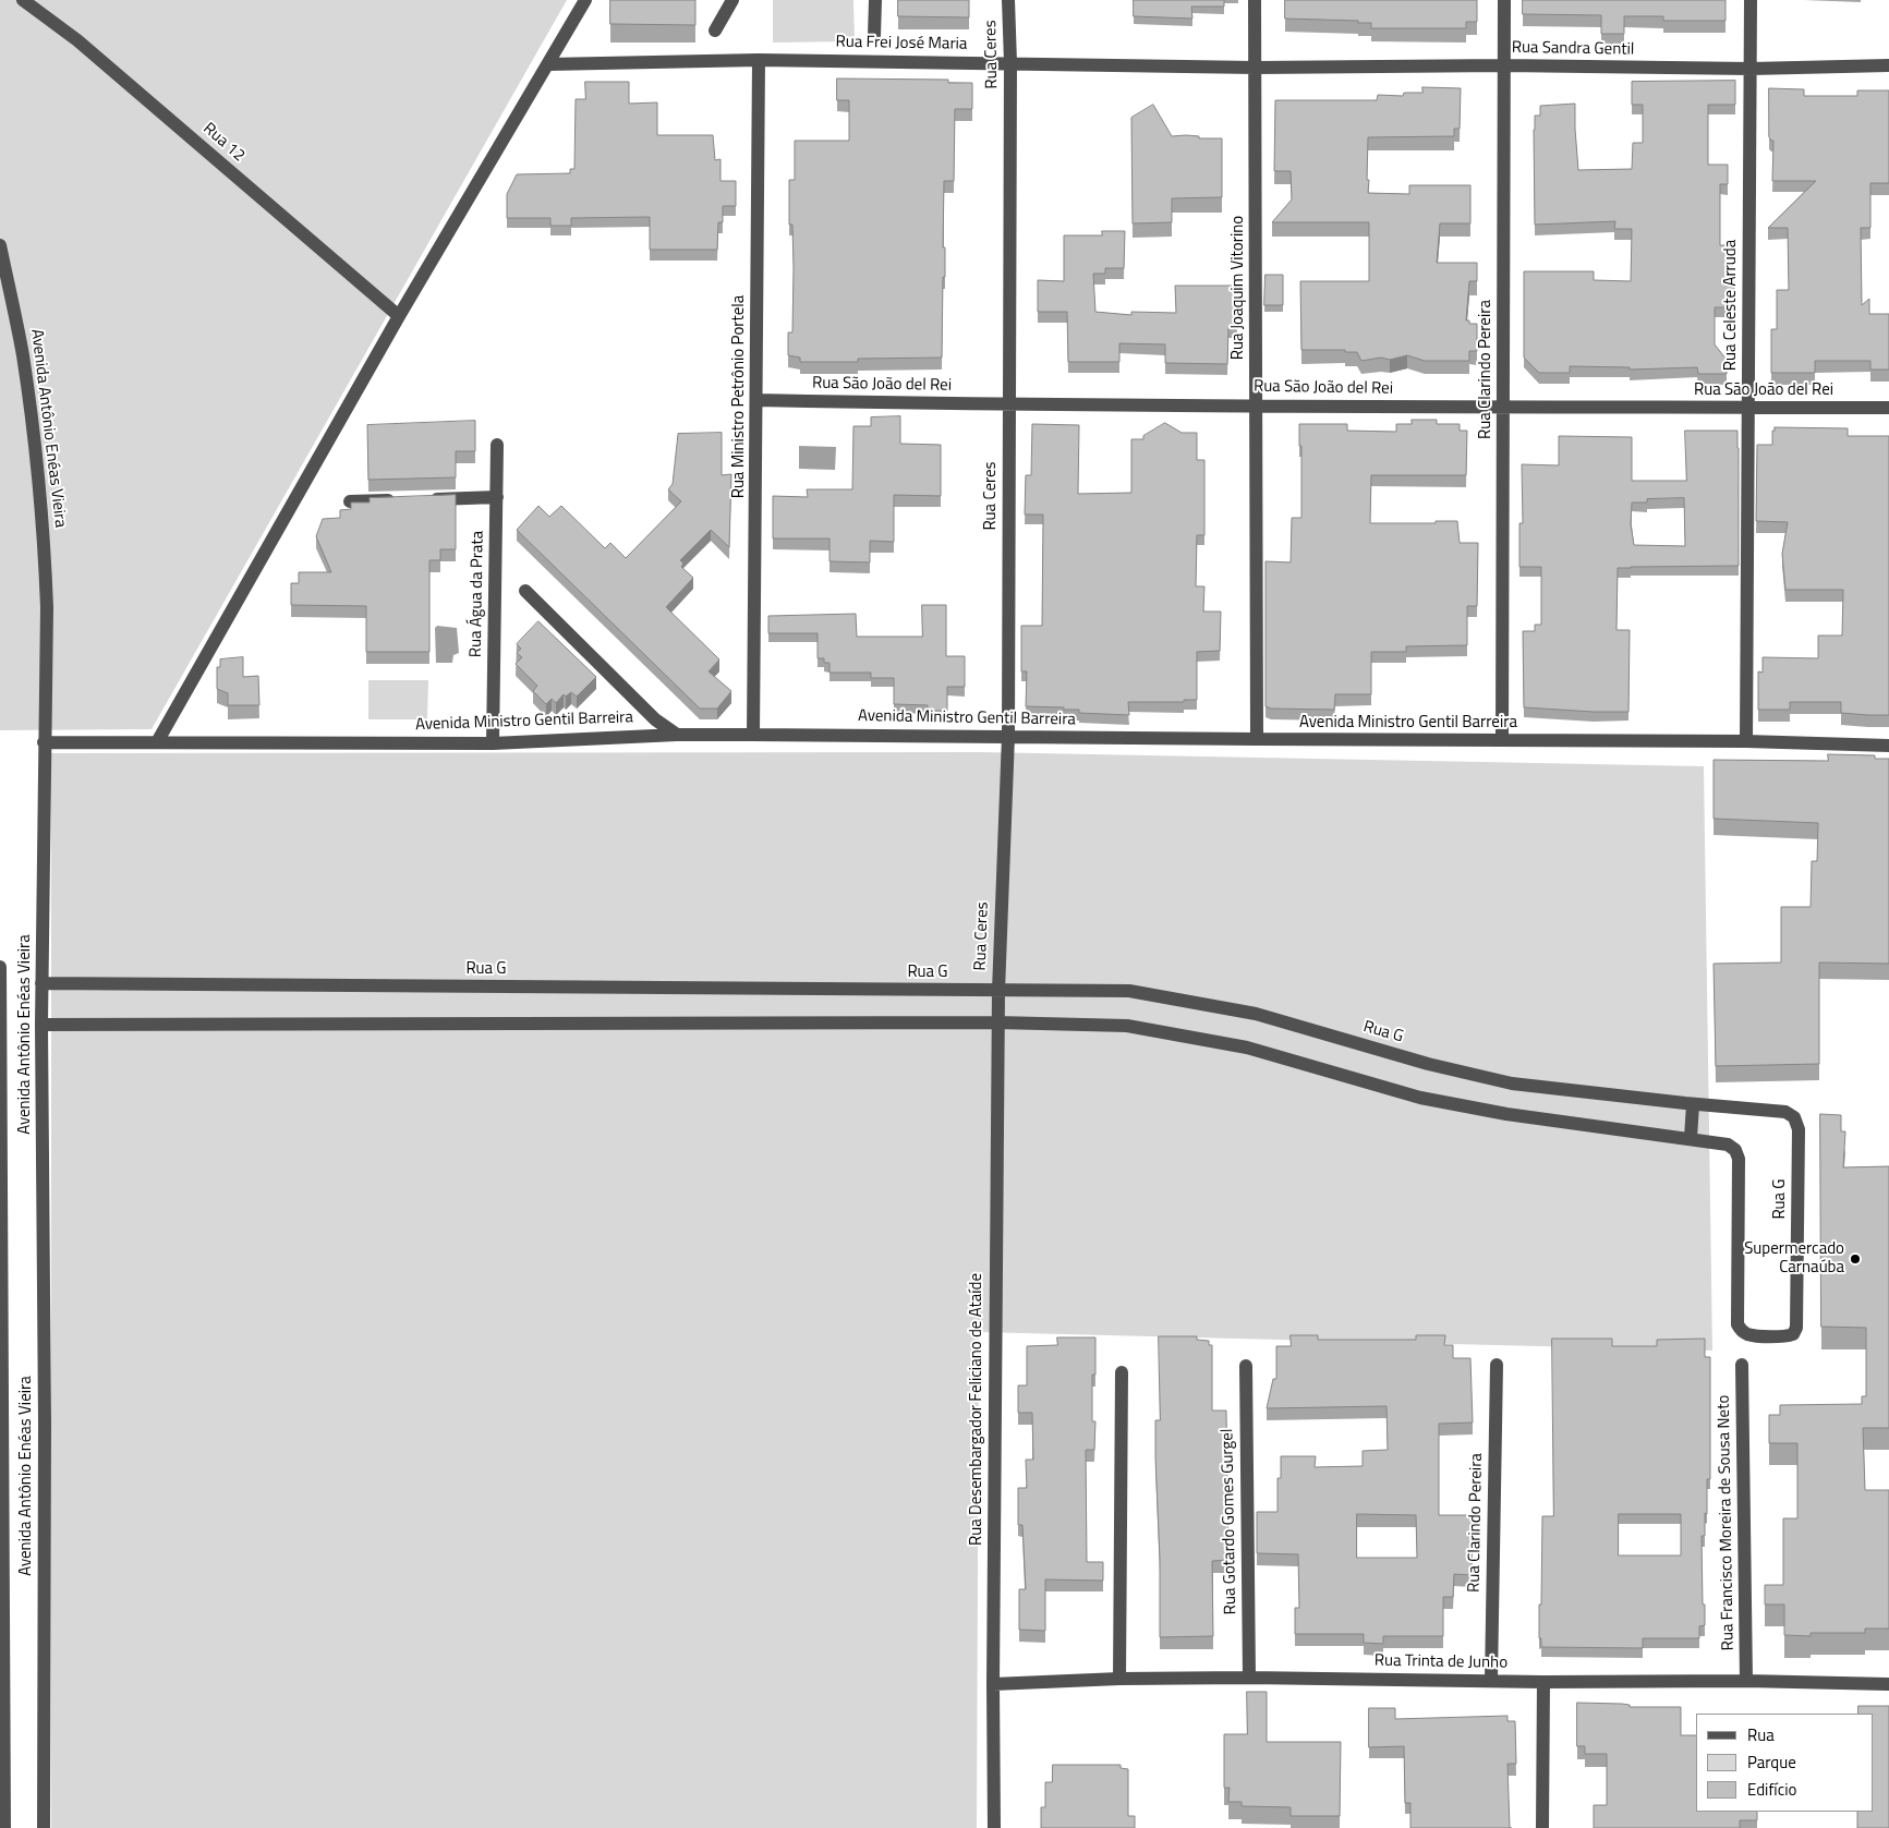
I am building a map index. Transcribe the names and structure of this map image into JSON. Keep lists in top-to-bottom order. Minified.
{"streets":{"street":["Rua Frei José Maria","Rua Sandra Gentil","Rua Ceres","Rua 12","Rua Joaquim Vitorino","Rua Celeste Arruda","Rua Clarindo Pereira","Rua São João del Rei","Rua Ministro Petrônio Portela","Avenida Antônio Enéas Vieira","Rua Água da Prata","Avenida Ministro Gentil Barreira","Rua G","Rua Desembargador Feliciano de Ataíde","Rua Gotardo Gomes Gurgel","Rua Francisco Moreira de Sousa Neto","Rua Trinta de Junho"]},"crossings":[["Rua Frei José Maria","Rua Sandra Gentil"],["Rua Frei José Maria","Rua Ceres"],["Rua Frei José Maria","Rua Joaquim Vitorino"],["Rua Frei José Maria","Rua Ministro Petrônio Portela"],["Rua Sandra Gentil","Rua Joaquim Vitorino"],["Rua Sandra Gentil","Rua Celeste Arruda"],["Rua Sandra Gentil","Rua Clarindo Pereira"],["Rua Ceres","Rua São João del Rei"],["Rua Ceres","Avenida Ministro Gentil Barreira"],["Rua Ceres","Rua G"],["Rua Ceres","Rua Desembargador Feliciano de Ataíde"],["Rua Joaquim Vitorino","Rua São João del Rei"],["Rua Joaquim Vitorino","Avenida Ministro Gentil Barreira"],["Rua Celeste Arruda","Rua São João del Rei"],["Rua Celeste Arruda","Avenida Ministro Gentil Barreira"],["Rua Clarindo Pereira","Rua São João del Rei"],["Rua Clarindo Pereira","Avenida Ministro Gentil Barreira"],["Rua Clarindo Pereira","Rua Trinta de Junho"],["Rua São João del Rei","Rua Ministro Petrônio Portela"],["Rua Ministro Petrônio Portela","Avenida Ministro Gentil Barreira"],["Avenida Antônio Enéas Vieira","Avenida Ministro Gentil Barreira"],["Avenida Antônio Enéas Vieira","Rua G"],["Rua Água da Prata","Avenida Ministro Gentil Barreira"],["Rua G","Rua Desembargador Feliciano de Ataíde"],["Rua Desembargador Feliciano de Ataíde","Rua Trinta de Junho"],["Rua Gotardo Gomes Gurgel","Rua Trinta de Junho"],["Rua Francisco Moreira de Sousa Neto","Rua Trinta de Junho"]],"places":["Supermercado Carnaúba"],"legend":["Rua","Parque","Edifício"]}
